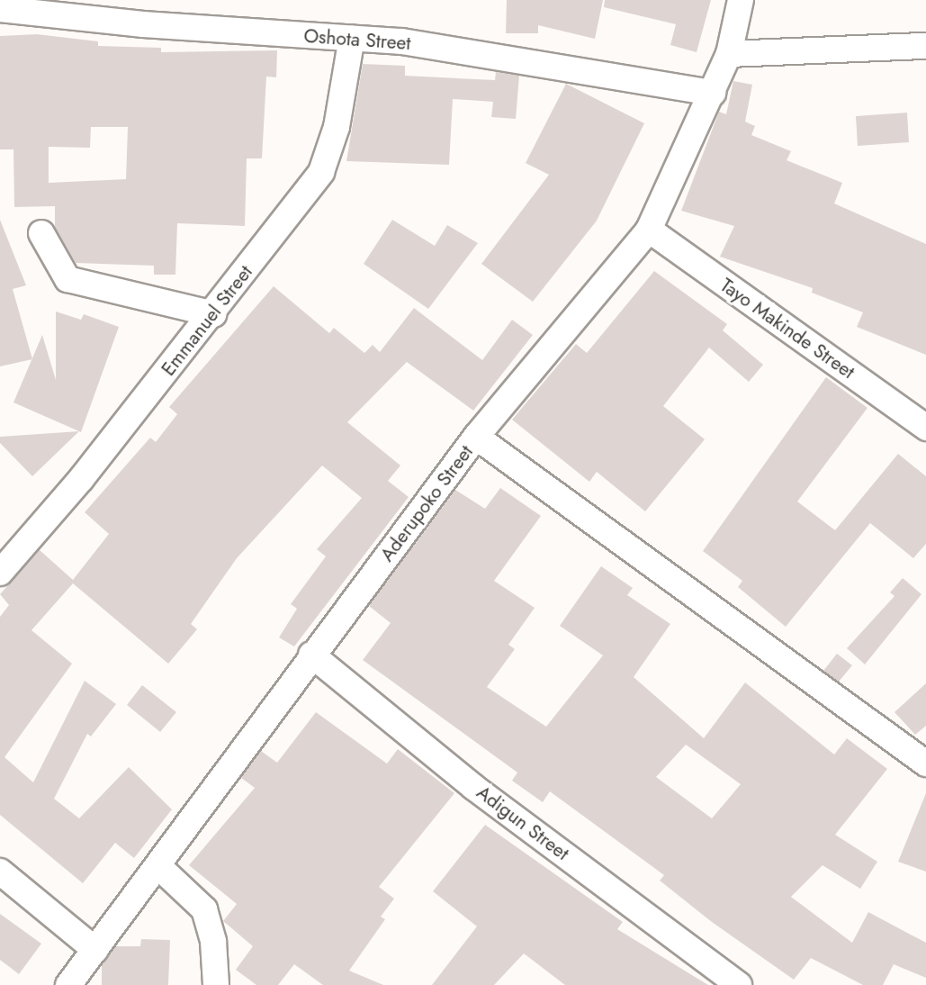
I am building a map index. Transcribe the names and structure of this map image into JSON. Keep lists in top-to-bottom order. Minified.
{"streets":{"street":["Oshota Street","Emmanuel Street","Tayo Makinde Street","Aderupoko Street","Adigun Street"]},"crossings":[["Oshota Street","Emmanuel Street"],["Oshota Street","Aderupoko Street"],["Tayo Makinde Street","Aderupoko Street"],["Aderupoko Street","Adigun Street"]]}
